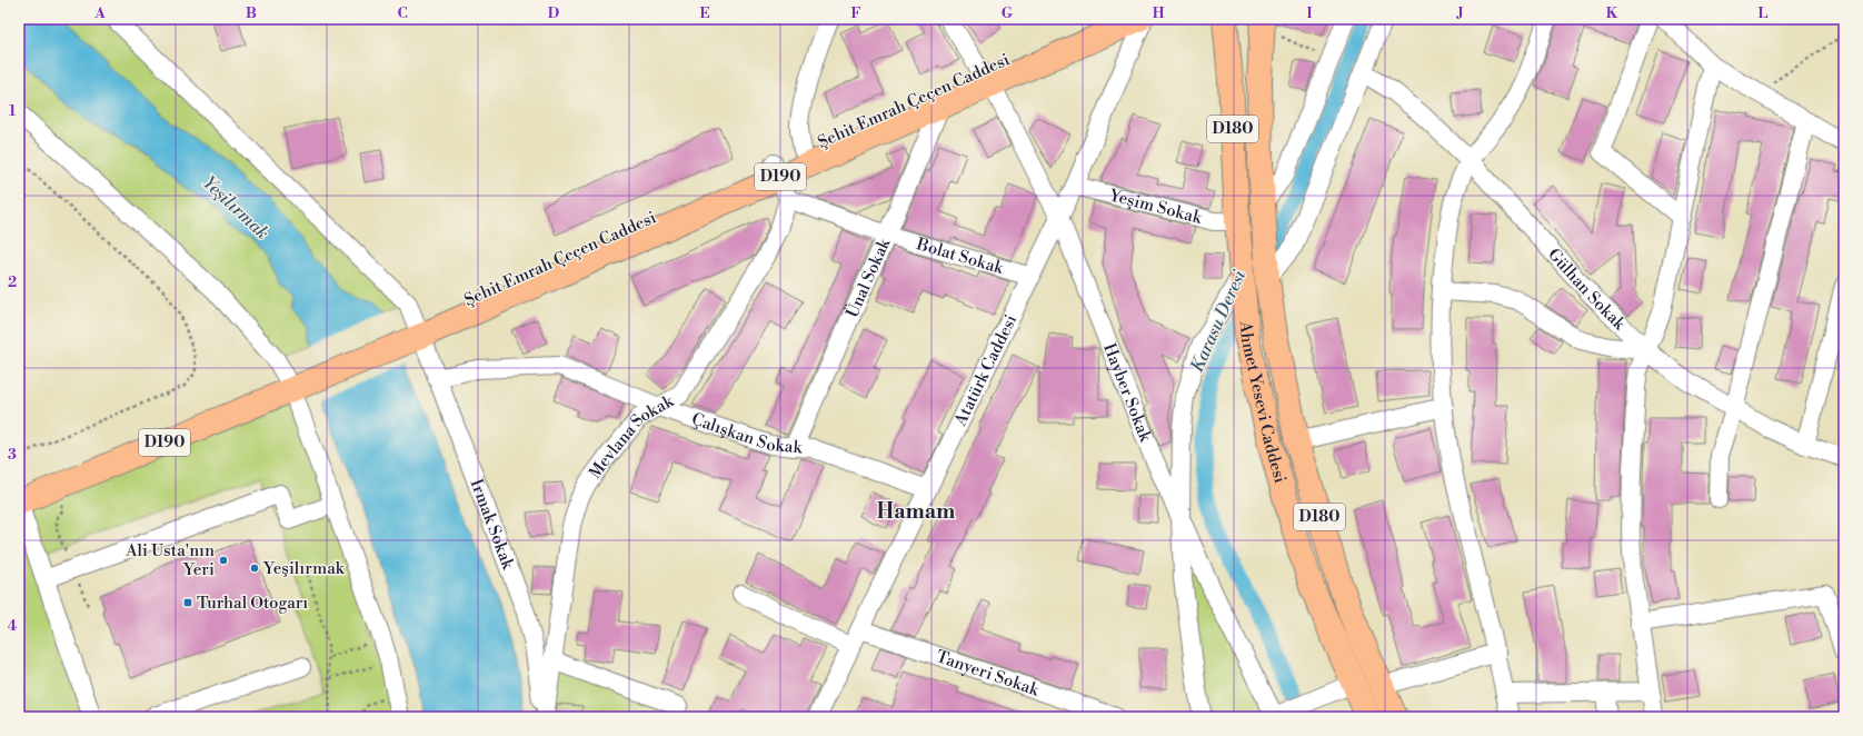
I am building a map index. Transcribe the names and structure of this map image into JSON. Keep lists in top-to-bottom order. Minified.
{"streets":{"highway":["Şehit Emrah Çeçen Caddesi","D180","D190","Ahmet Yesevi Caddesi"],"street":["Yeşim Sokak","Bolat Sokak","Ünal Sokak","Gülhan Sokak","Atatürk Caddesi","Hayber Sokak","Çalışkan Sokak","Mevlana Sokak","Irmak Sokak","Tanyeri Sokak"]},"crossings":[["Şehit Emrah Çeçen Caddesi","D190"],["Şehit Emrah Çeçen Caddesi","Bolat Sokak"],["Şehit Emrah Çeçen Caddesi","Ünal Sokak"],["Şehit Emrah Çeçen Caddesi","Hayber Sokak"],["Şehit Emrah Çeçen Caddesi","Mevlana Sokak"],["Şehit Emrah Çeçen Caddesi","Irmak Sokak"],["Yeşim Sokak","Atatürk Caddesi"],["Yeşim Sokak","Ahmet Yesevi Caddesi"],["Bolat Sokak","Ünal Sokak"],["Bolat Sokak","Atatürk Caddesi"],["Bolat Sokak","Mevlana Sokak"],["Ünal Sokak","Çalışkan Sokak"],["Atatürk Caddesi","Hayber Sokak"],["Atatürk Caddesi","Çalışkan Sokak"],["Atatürk Caddesi","Tanyeri Sokak"],["Çalışkan Sokak","Mevlana Sokak"],["Çalışkan Sokak","Irmak Sokak"],["Mevlana Sokak","Irmak Sokak"]],"districts":["Hamam"],"water":["Yeşilırmak","Karasu Deresi"],"places":{"other":["Ali Usta'nın Yeri","Yeşilırmak"],"transit":["Turhal Otogarı"]},"grid":{"columns":["A","B","C","D","E","F","G","H","I","J","K","L"],"rows":["1","2","3","4"]}}
